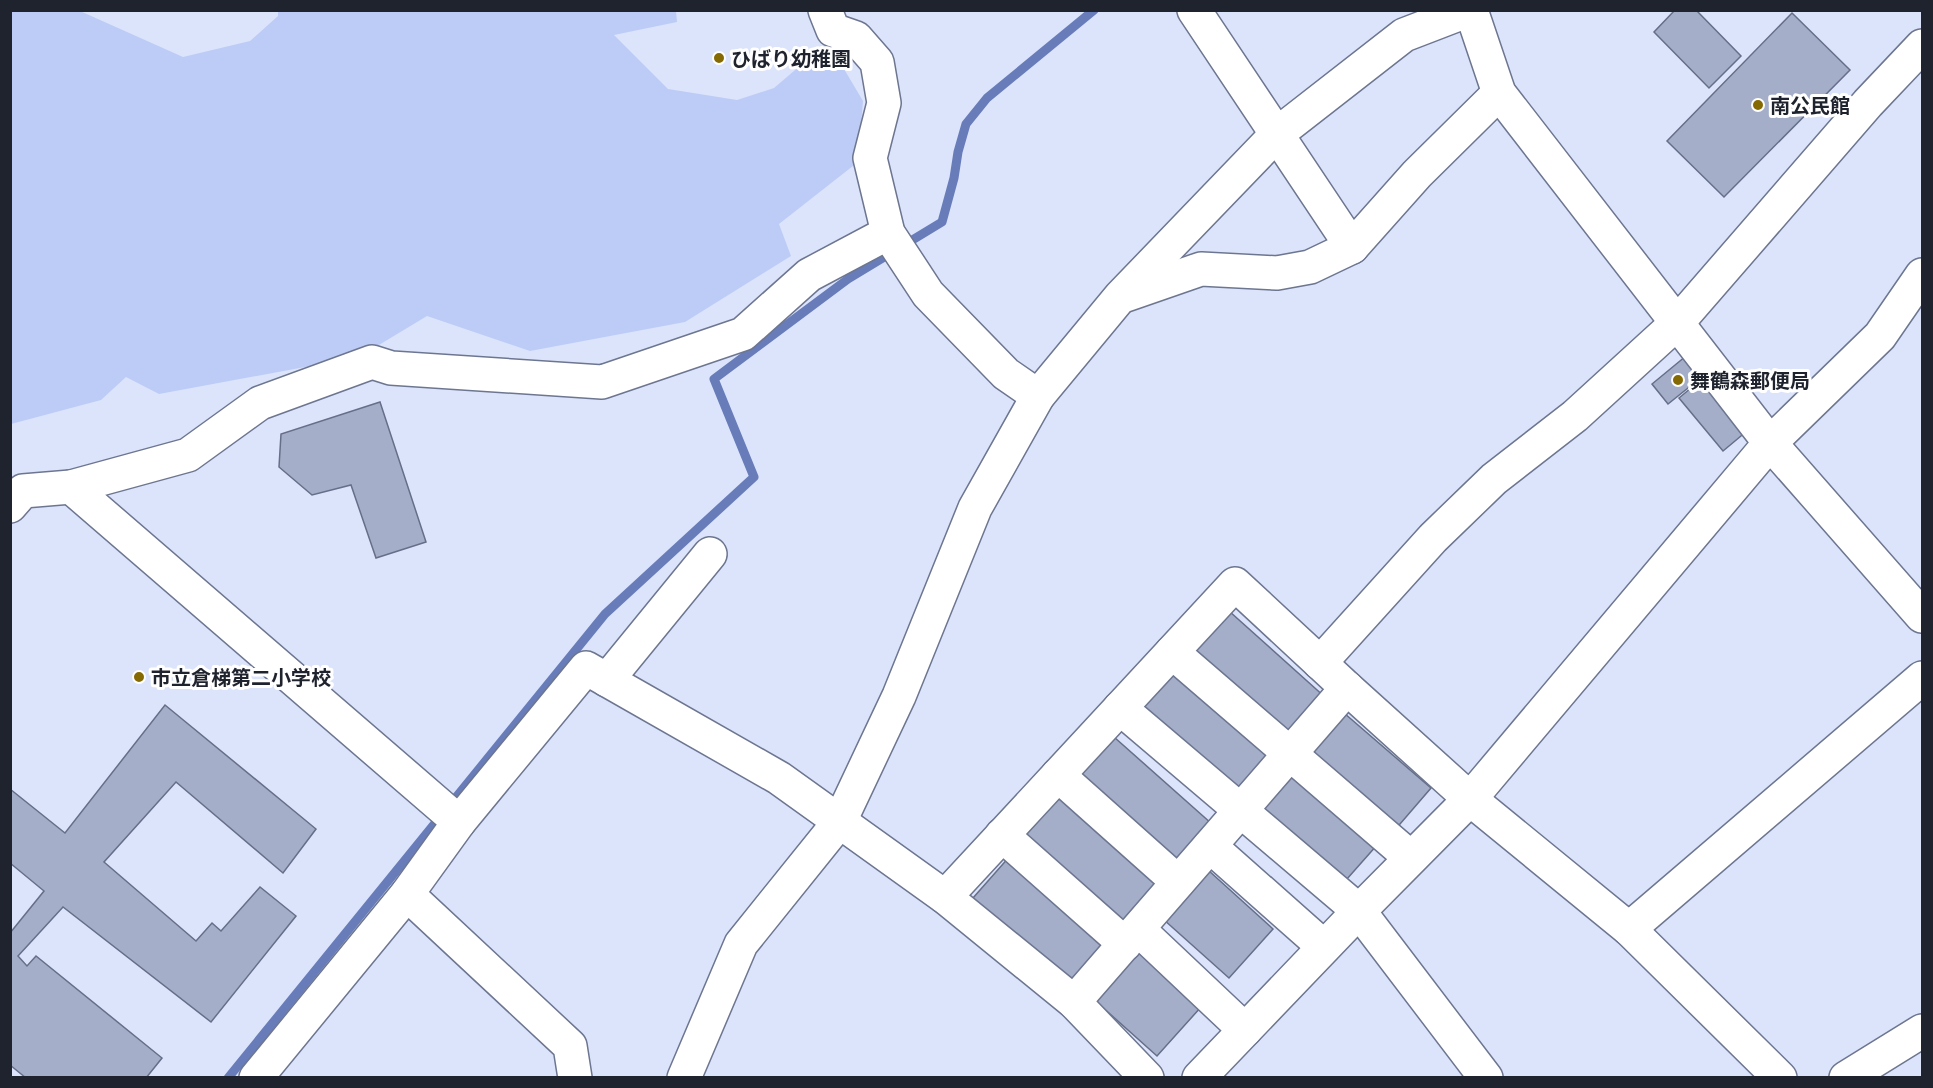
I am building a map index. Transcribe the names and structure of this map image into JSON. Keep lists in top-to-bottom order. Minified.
{"places":["ひばり幼稚園","南公民館","舞鶴森郵便局","市立倉梯第二小学校"]}
